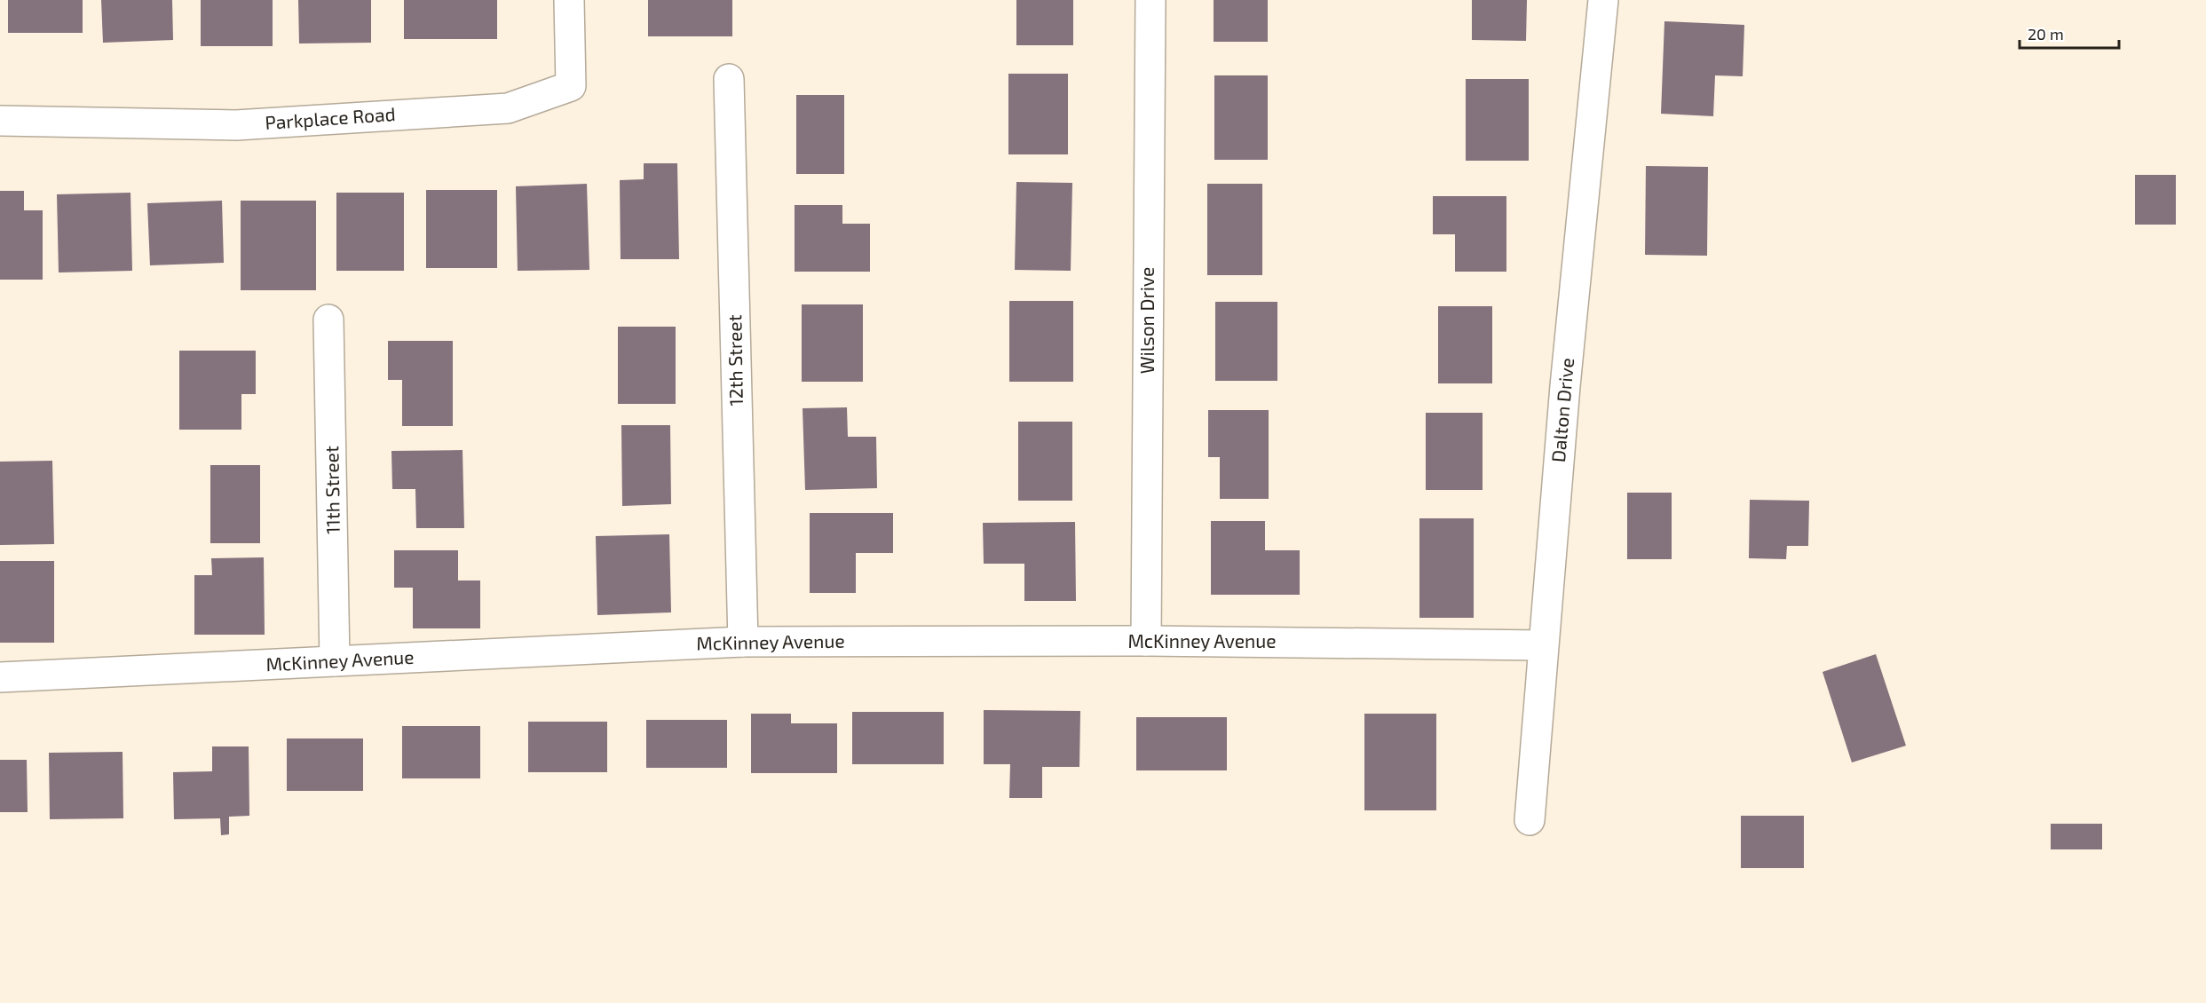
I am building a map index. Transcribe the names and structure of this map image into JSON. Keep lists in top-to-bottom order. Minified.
{"streets":{"street":["Parkplace Road","Wilson Drive","12th Street","Dalton Drive","11th Street","McKinney Avenue"]},"crossings":[["Wilson Drive","McKinney Avenue"],["12th Street","McKinney Avenue"],["Dalton Drive","McKinney Avenue"],["11th Street","McKinney Avenue"]],"scale_bar":"20 m"}
